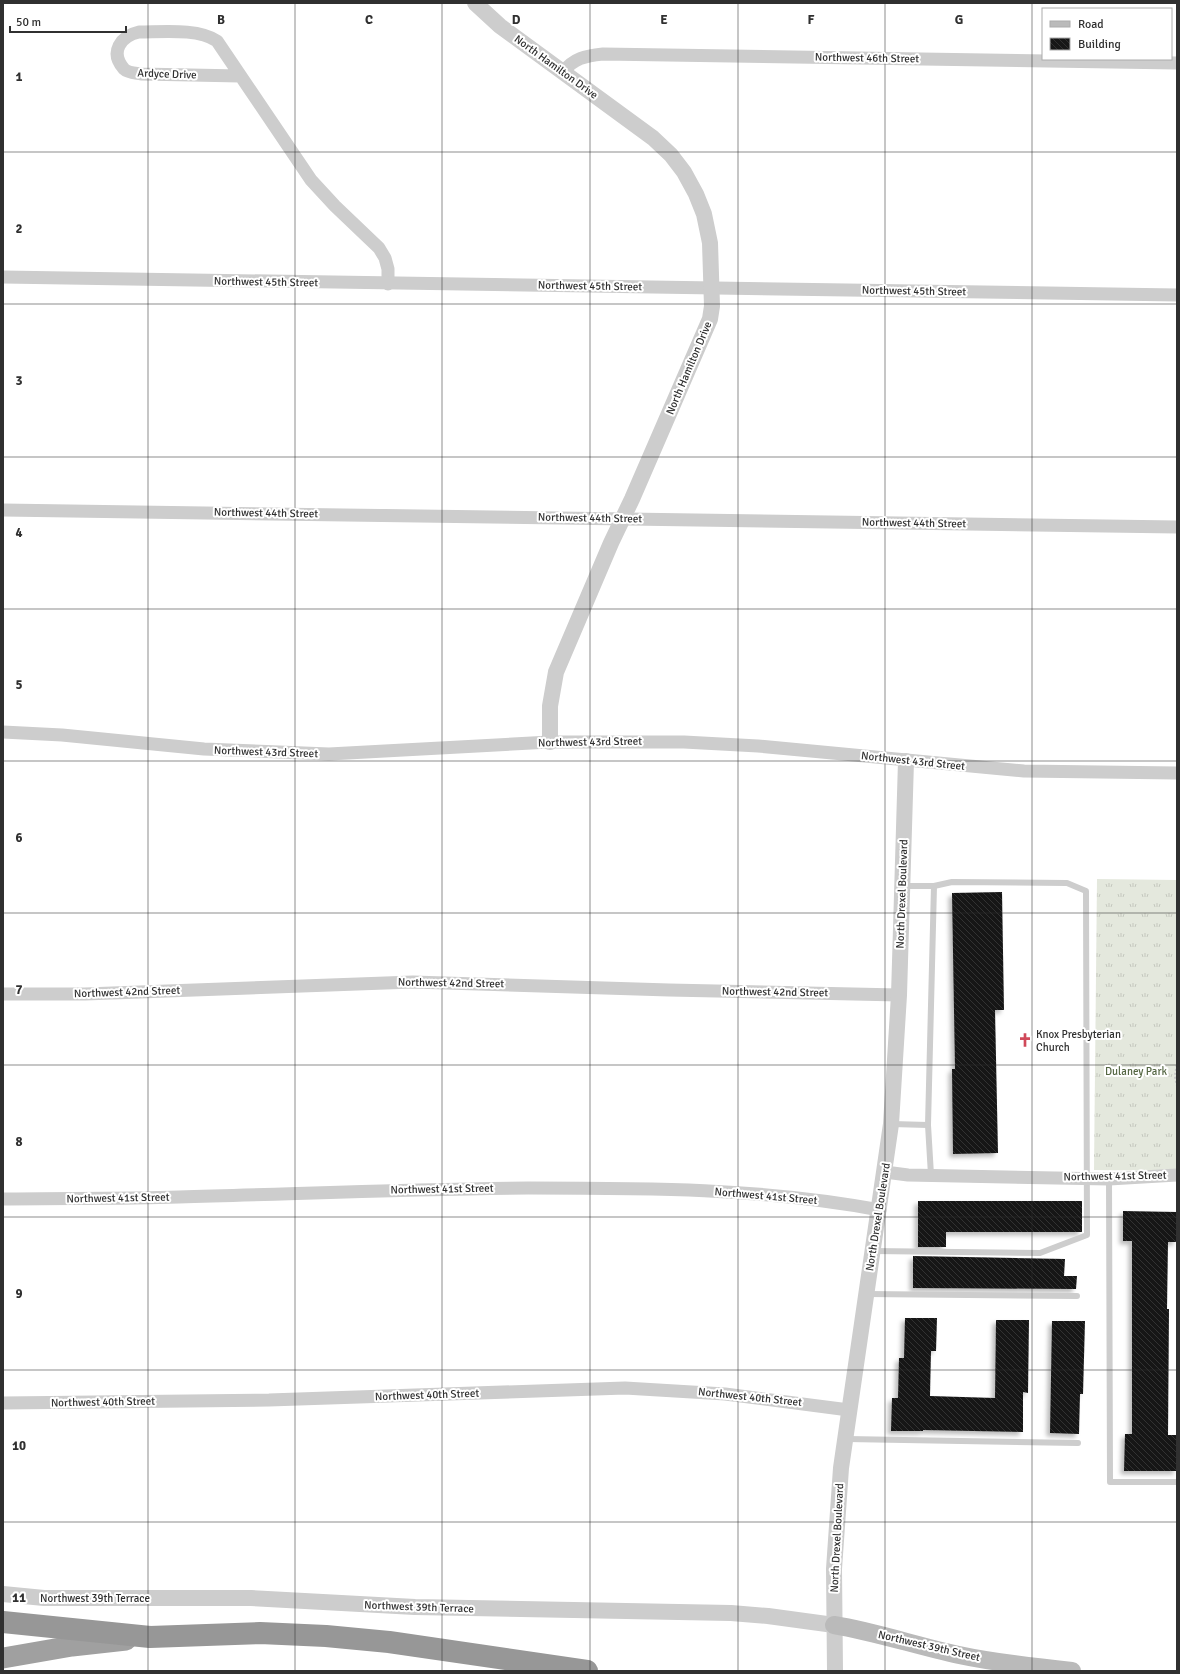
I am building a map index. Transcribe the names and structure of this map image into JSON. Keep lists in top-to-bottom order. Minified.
{"streets":{"main road":["Northwest 39th Street"],"street":["Northwest 46th Street","North Hamilton Drive","Ardyce Drive","Northwest 45th Street","Northwest 44th Street","Northwest 43rd Street","North Drexel Boulevard","Northwest 42nd Street","Northwest 41st Street","Northwest 40th Street","Northwest 39th Terrace"]},"crossings":[["Northwest 46th Street","North Hamilton Drive"],["North Hamilton Drive","Northwest 45th Street"],["North Hamilton Drive","Northwest 44th Street"],["North Hamilton Drive","Northwest 43rd Street"],["Ardyce Drive","Northwest 45th Street"],["Northwest 43rd Street","North Drexel Boulevard"],["North Drexel Boulevard","Northwest 42nd Street"],["North Drexel Boulevard","Northwest 41st Street"],["North Drexel Boulevard","Northwest 40th Street"],["North Drexel Boulevard","Northwest 39th Terrace"],["North Drexel Boulevard","Northwest 39th Street"],["Northwest 39th Terrace","Northwest 39th Street"]],"parks":["Dulaney Park"],"places":{"church":["Knox Presbyterian Church"]},"legend":["Road","Building"],"scale_bar":"50 m","grid":{"columns":["B","C","D","E","F","G"],"rows":["1","2","3","4","5","6","7","8","9","10","11"]}}
